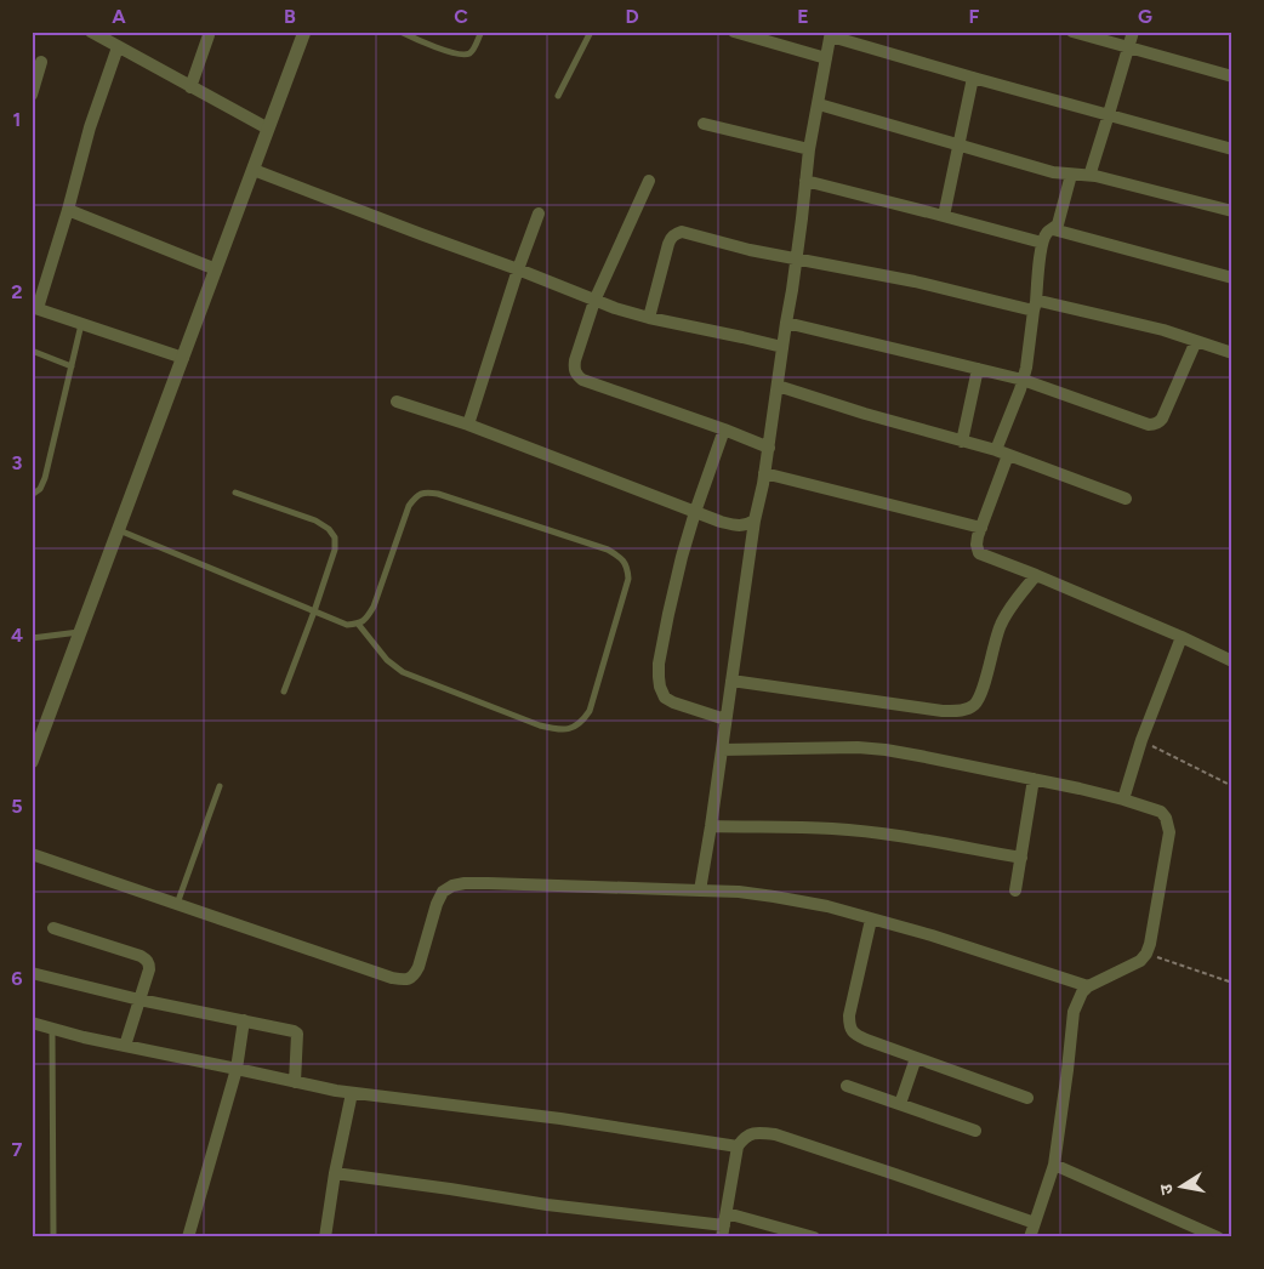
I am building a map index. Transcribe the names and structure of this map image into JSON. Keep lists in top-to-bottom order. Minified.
{"north":"left","grid":{"columns":["A","B","C","D","E","F","G"],"rows":["1","2","3","4","5","6","7"]}}
